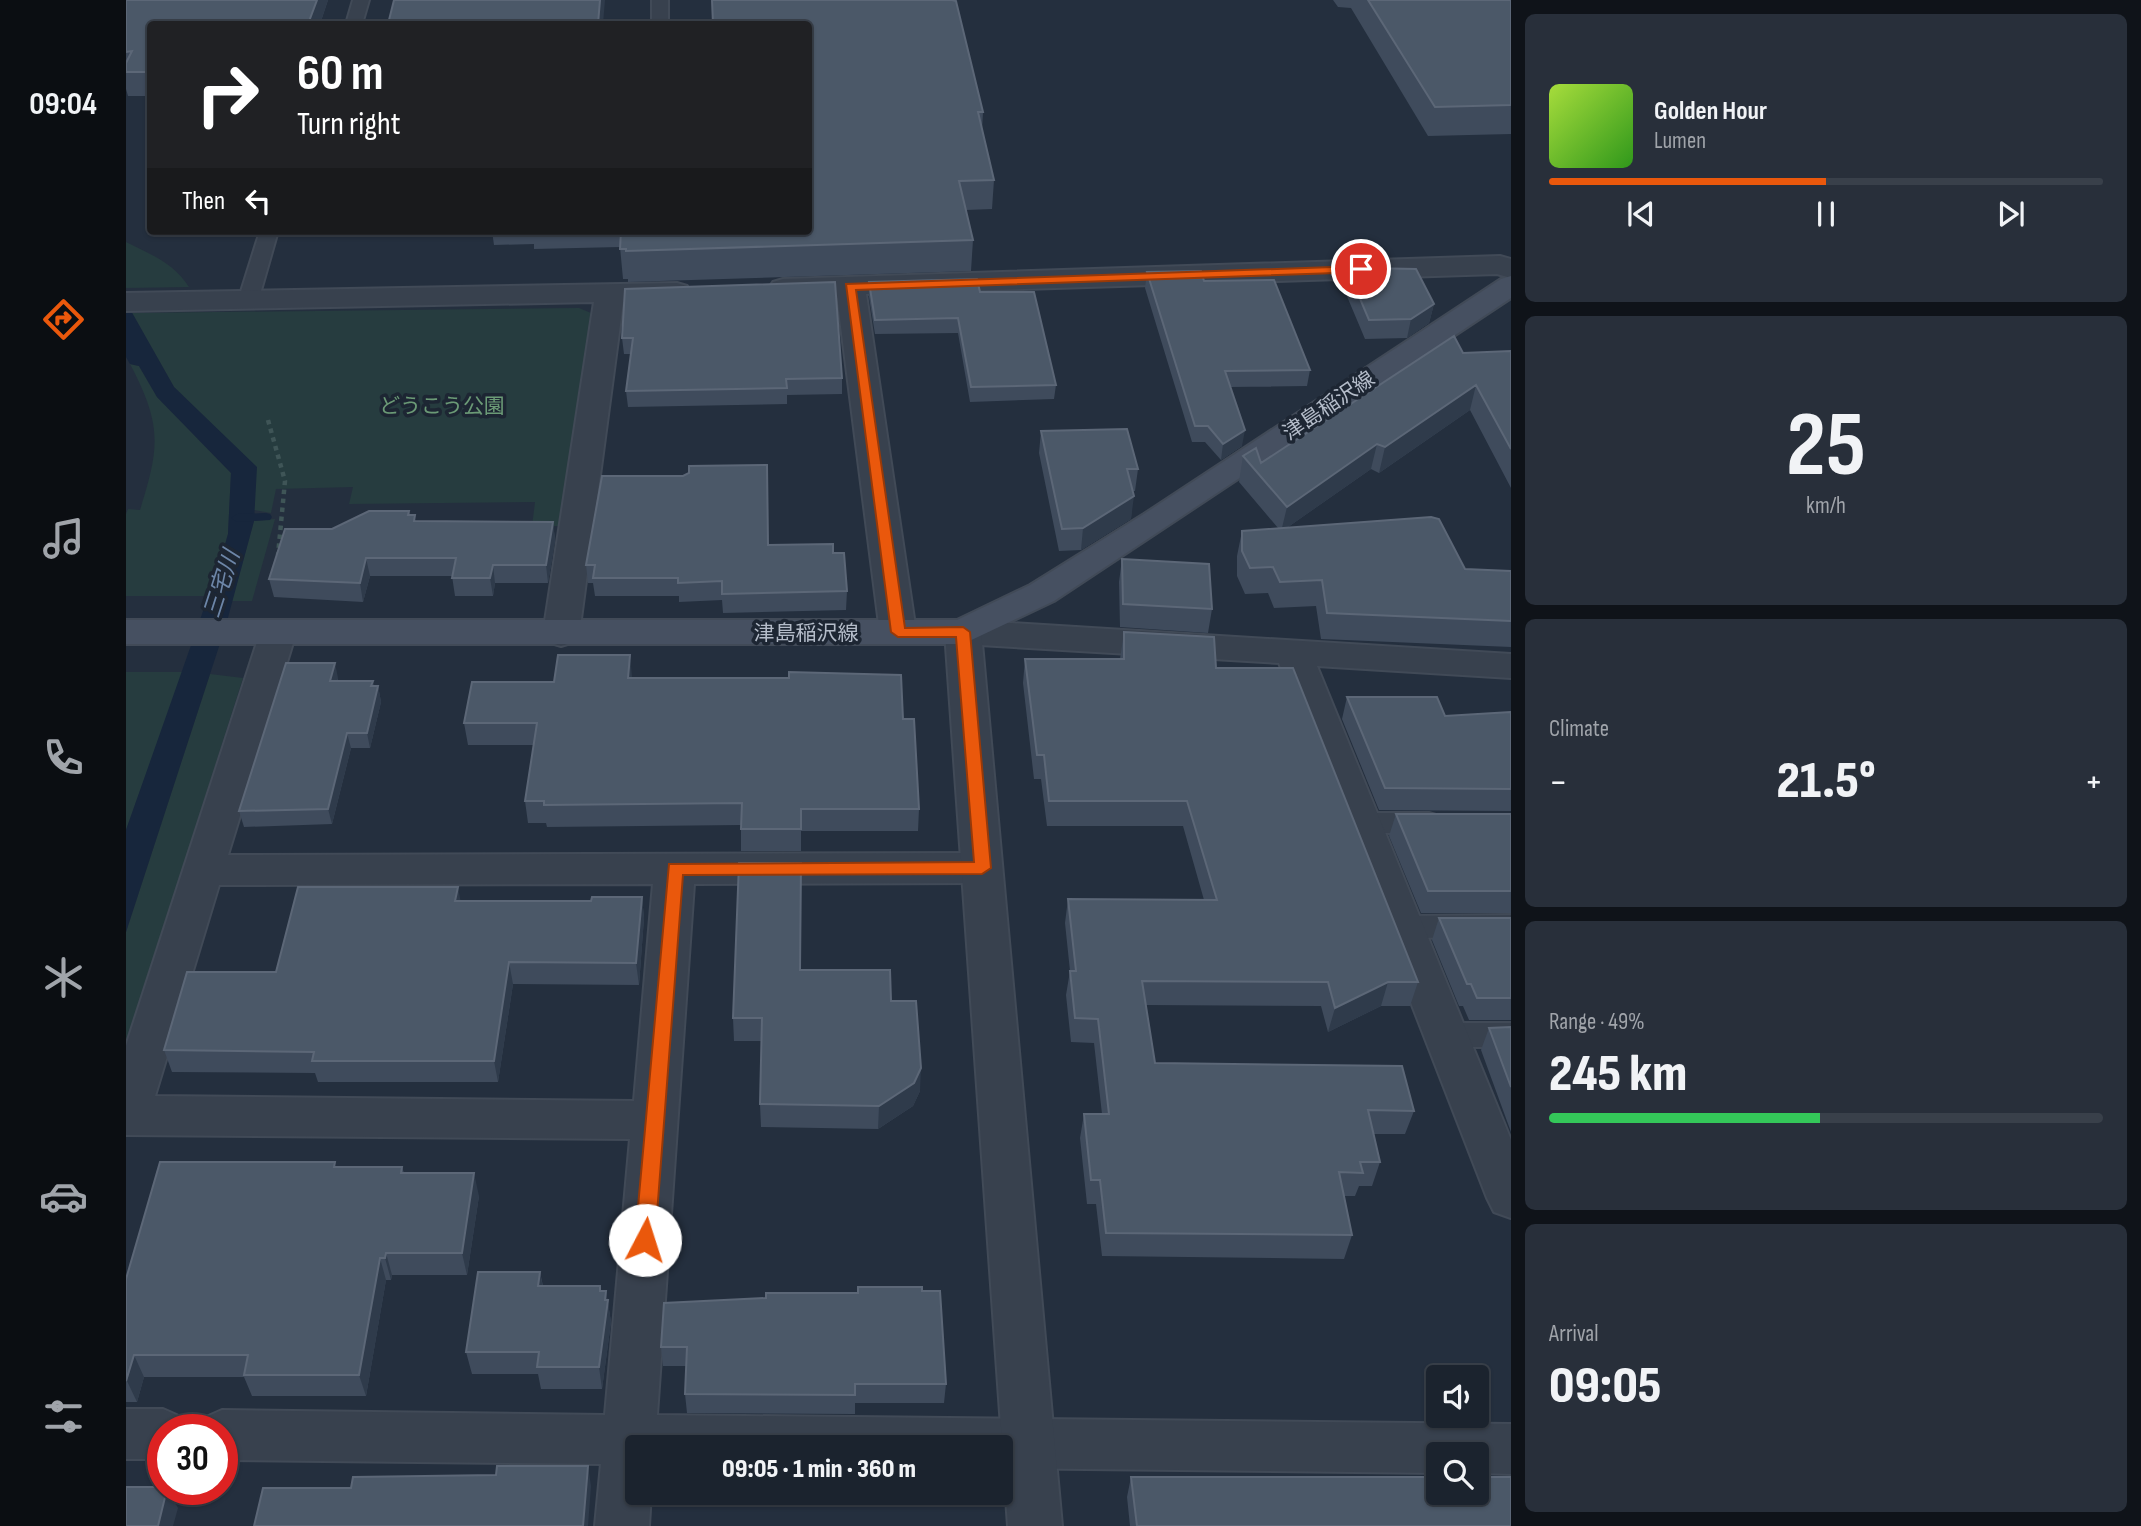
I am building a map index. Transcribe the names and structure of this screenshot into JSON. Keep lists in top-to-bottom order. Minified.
{"streets":{"main road":["津島稲沢線"]},"water":["三宅川"],"parks":["どうこう公園"],"page":{"tabs":"09:04","turn":["60 m","Turn right"],"song":["Golden Hour","Lumen"],"then":"Then","tile":[["25","km/h"],"Climate",["Range · 49%","245 km"],["Arrival","09:05"]],"heat":["−","21.5°","+"],"limit":"30","trip":"09:05 · 1 min · 360 m"}}
